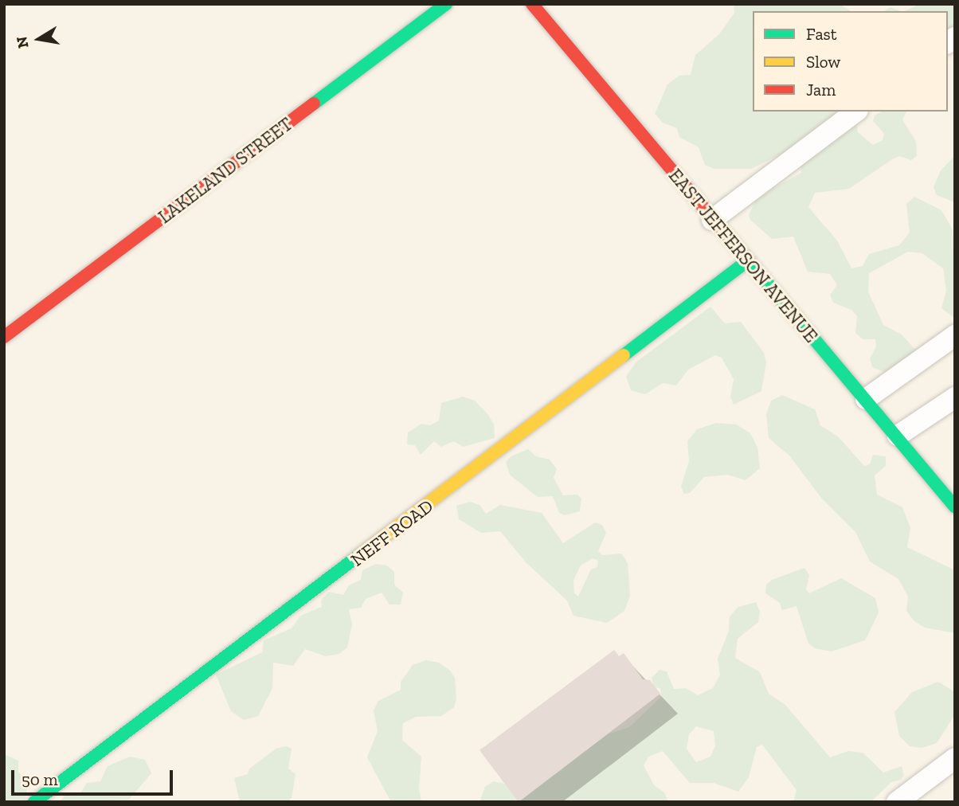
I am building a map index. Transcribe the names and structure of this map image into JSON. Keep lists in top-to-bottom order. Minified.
{"streets":{"street":["LAKELAND STREET","EAST JEFFERSON AVENUE","NEFF ROAD"]},"crossings":[["EAST JEFFERSON AVENUE","NEFF ROAD"]],"legend":["Fast","Slow","Jam"],"scale_bar":"50 m","north":"left"}
